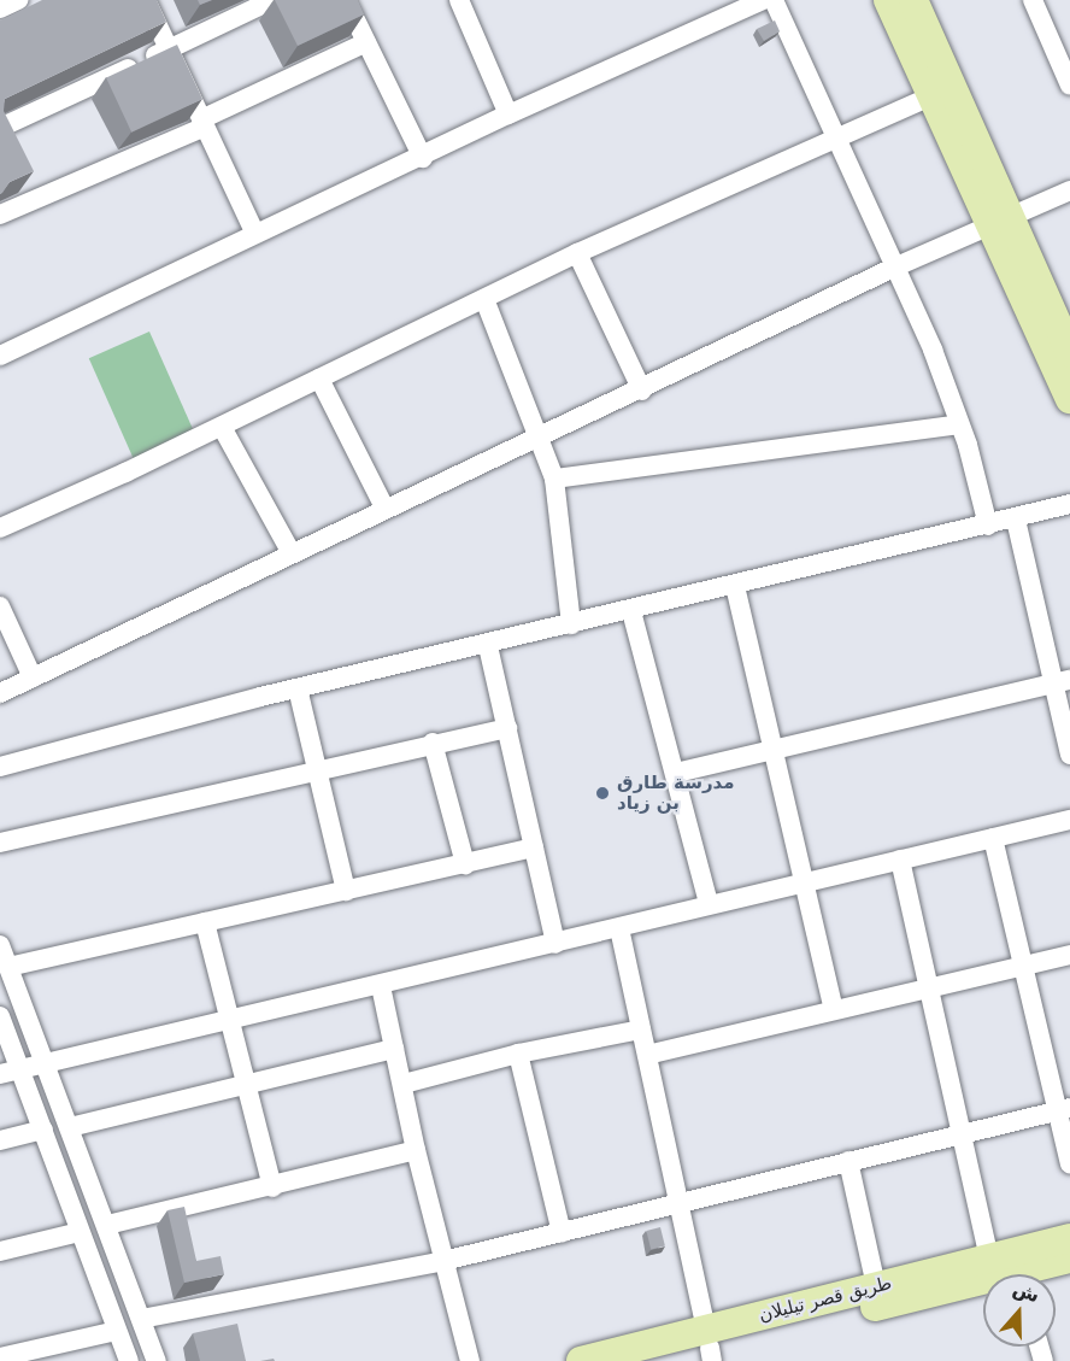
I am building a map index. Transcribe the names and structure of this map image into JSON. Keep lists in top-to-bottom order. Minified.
{"streets":{"main road":["طريق قصر تيليلان"]},"places":["مدرسة طارق بن زياد"],"north":"top"}
